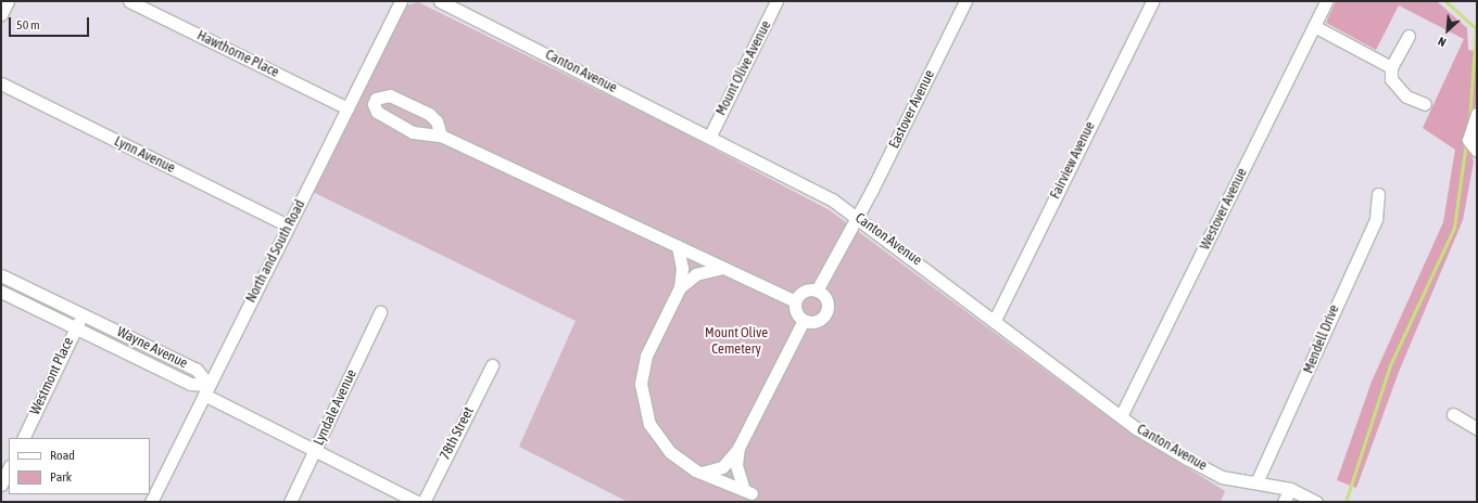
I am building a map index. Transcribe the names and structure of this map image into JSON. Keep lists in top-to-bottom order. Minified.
{"streets":{"street":["Hawthorne Place","Mount Olive Avenue","Canton Avenue","Eastover Avenue","Lynn Avenue","Fairview Avenue","Westover Avenue","North and South Road","Mendell Drive","Wayne Avenue","Westmont Place","Lyndale Avenue","78th Street"]},"crossings":[["Hawthorne Place","North and South Road"],["Mount Olive Avenue","Canton Avenue"],["Canton Avenue","Eastover Avenue"],["Canton Avenue","Fairview Avenue"],["Canton Avenue","Westover Avenue"],["Canton Avenue","Mendell Drive"],["Lynn Avenue","North and South Road"],["North and South Road","Wayne Avenue"],["Wayne Avenue","Westmont Place"],["Wayne Avenue","Lyndale Avenue"]],"parks":["Mount Olive Cemetery"],"legend":["Road","Park"],"scale_bar":"50 m","north":"bottom left"}
